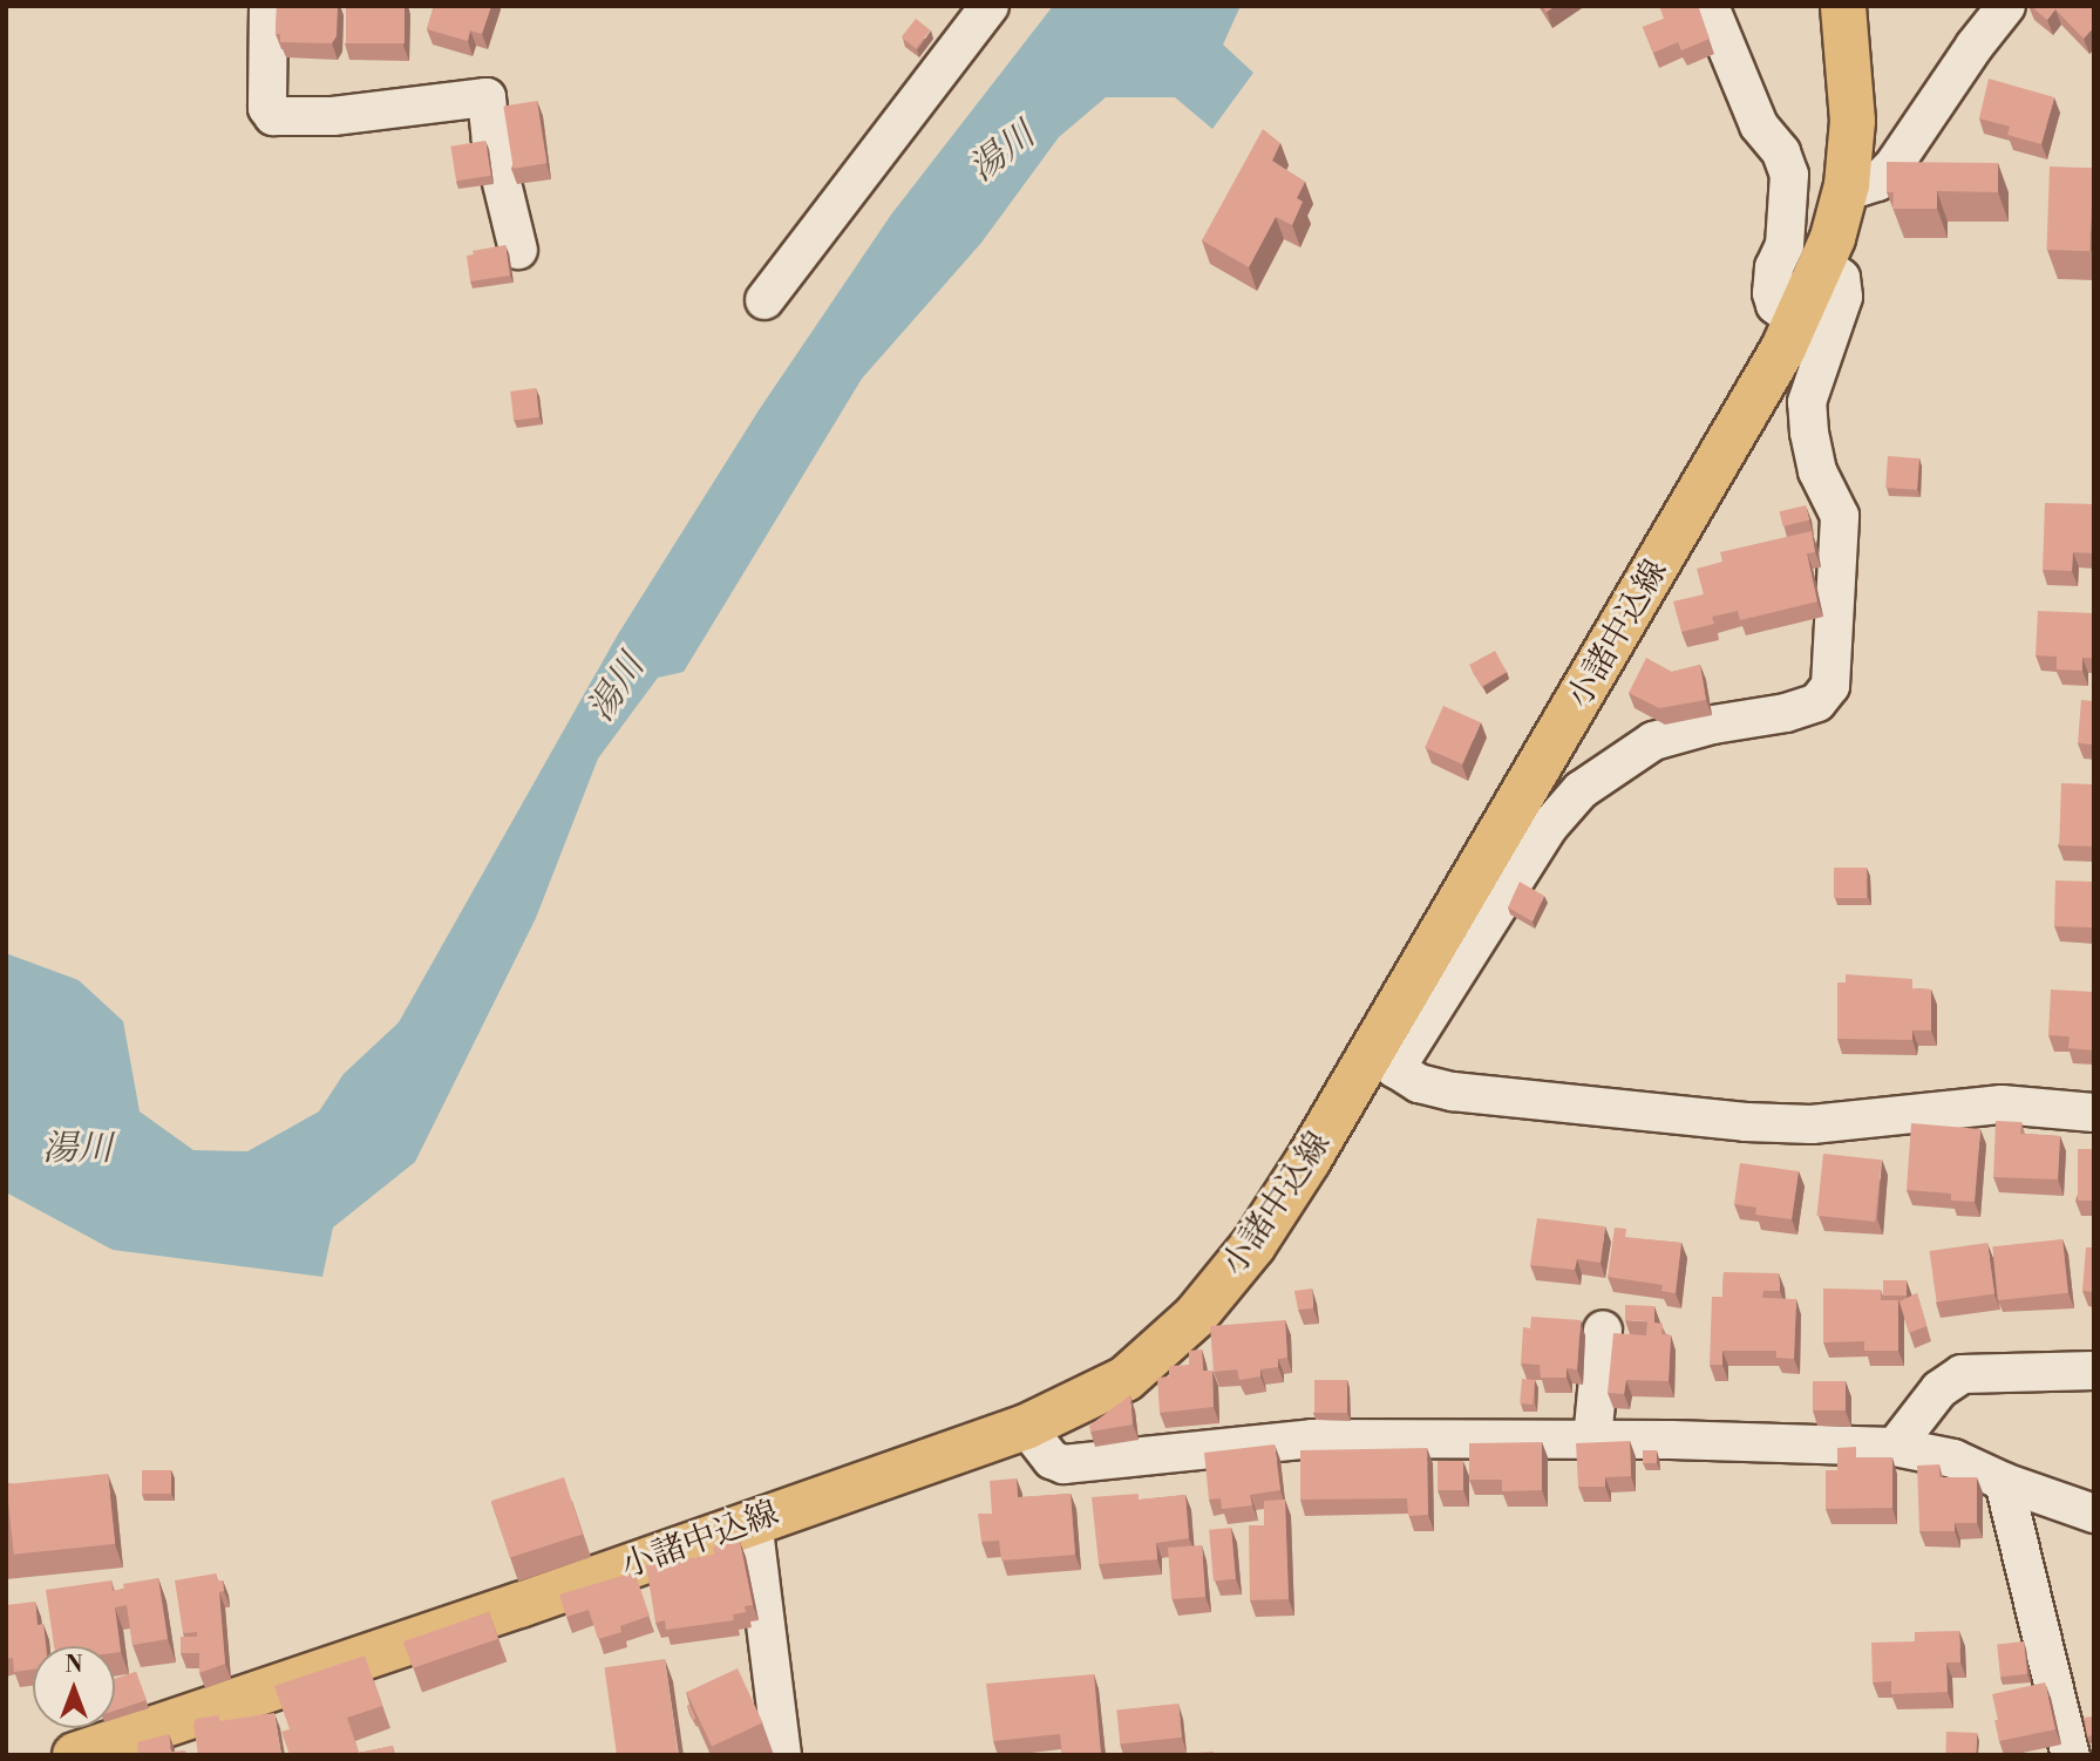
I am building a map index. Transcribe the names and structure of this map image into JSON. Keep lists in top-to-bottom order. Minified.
{"streets":{"main road":["小諸中込線"]},"water":["湯川"],"north":"top"}
